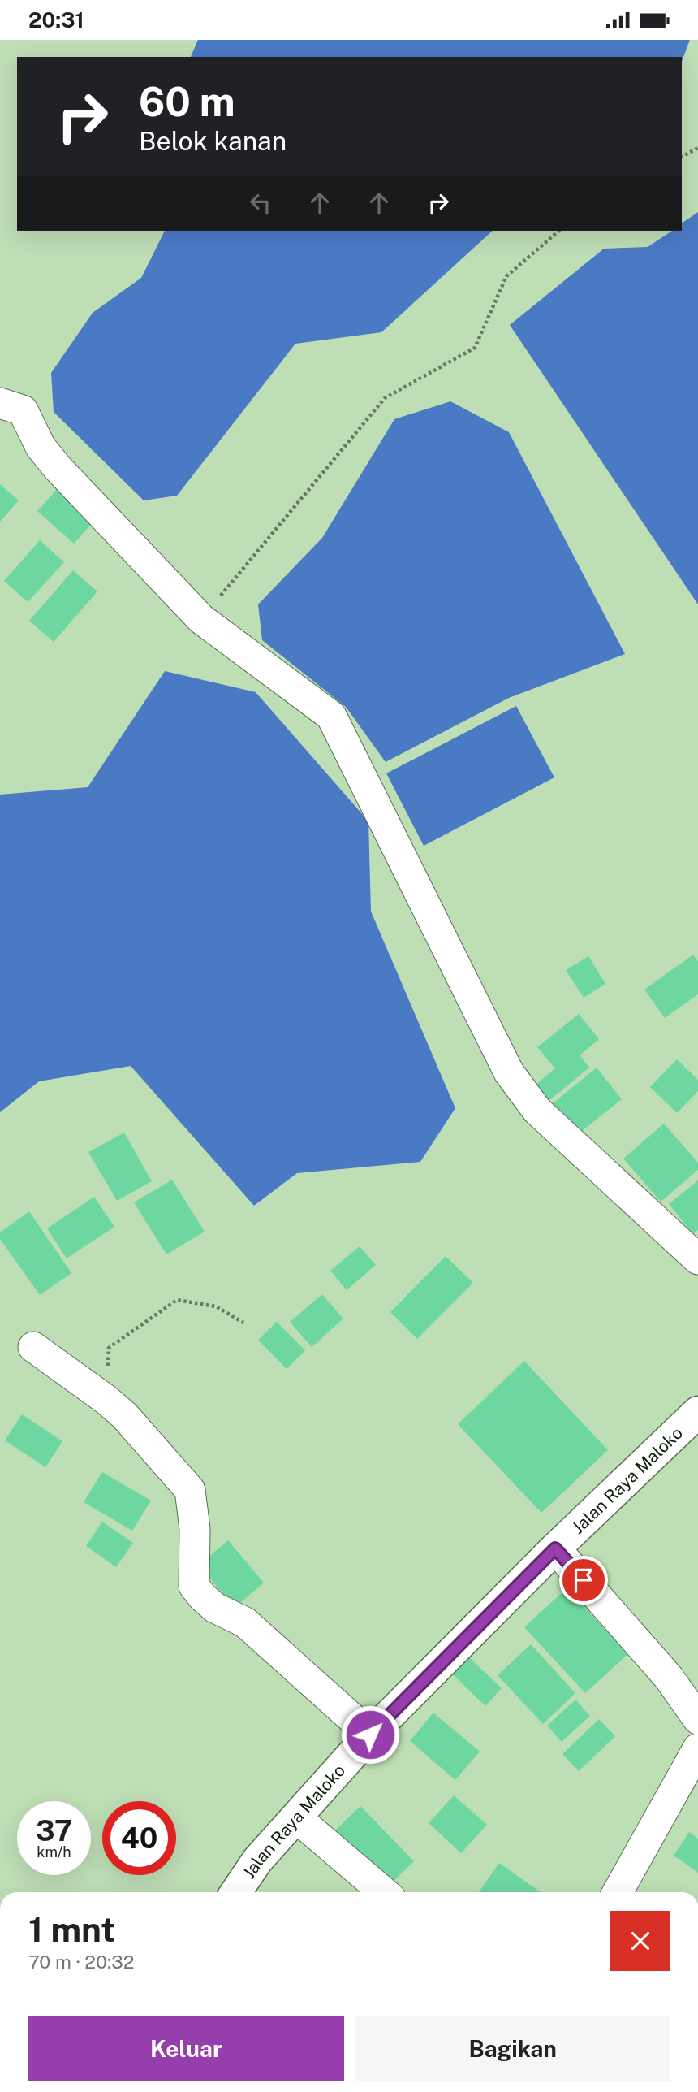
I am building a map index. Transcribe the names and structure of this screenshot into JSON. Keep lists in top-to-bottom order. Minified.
{"streets":{"street":["Jalan Raya Maloko"]},"page":{"status":"20:31","turn":["60 m","Belok kanan"],"speed":"37 km/h","limit":"40","heading":["1 mnt","70 m · 20:32"],"buttons":["Keluar","Bagikan"]}}
